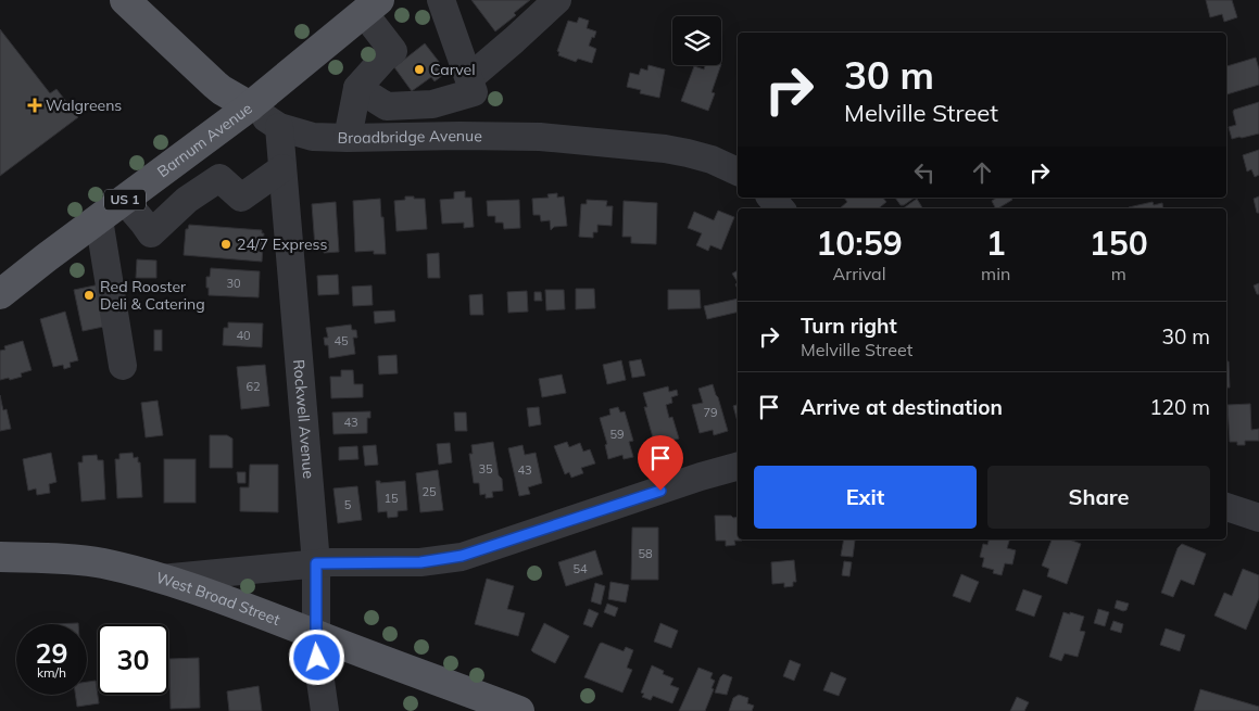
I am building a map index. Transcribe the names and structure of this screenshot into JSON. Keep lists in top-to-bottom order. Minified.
{"streets":{"main road":["Broadbridge Avenue","Barnum Avenue","US 1","West Broad Street"],"street":["Rockwell Avenue"]},"crossings":[["Broadbridge Avenue","Barnum Avenue"],["Broadbridge Avenue","Rockwell Avenue"],["Rockwell Avenue","West Broad Street"]],"places":{"other":["Carvel","24/7 Express","Red Rooster Deli & Catering"],"health":["Walgreens"]},"house_numbers":["30","40","45","62","79","43","59","35","43","25","15","5","58","54"],"page":{"turn":["30 m","Melville Street"],"eta":["10:59","Arrival","1","min","150","m"],"list":[{"name":"Turn right","note":"Melville Street","value":"30 m"},{"name":"Arrive at destination","value":"120 m"}],"buttons":["Exit","Share"],"speed":"29 km/h","limit":"30"}}
